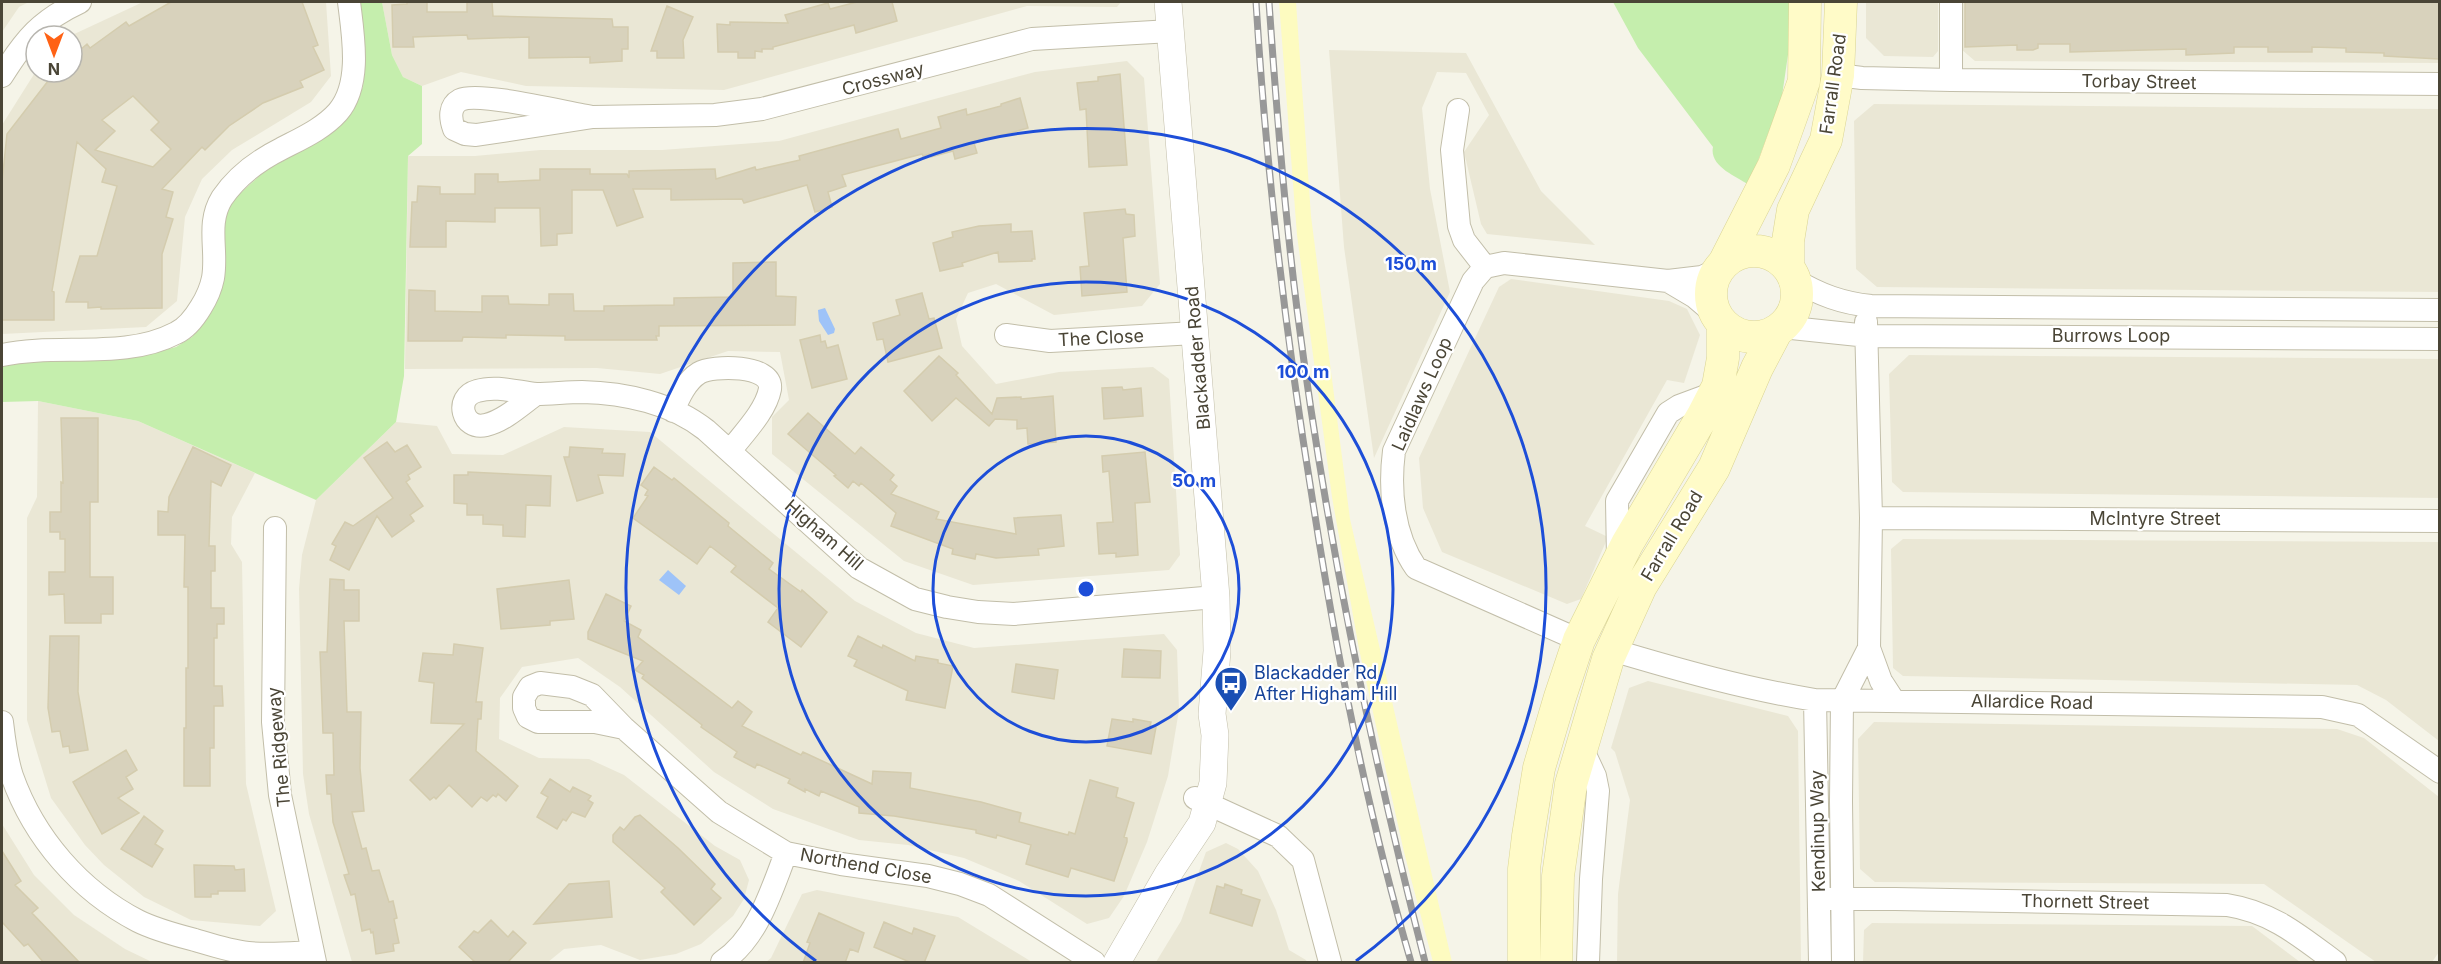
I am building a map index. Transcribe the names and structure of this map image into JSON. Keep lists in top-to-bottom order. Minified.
{"streets":{"main road":["Farrall Road"],"street":["Crossway","Torbay Street","Burrows Loop","The Close","Blackadder Road","Laidlaws Loop","McIntyre Street","Higham Hill","Allardice Road","The Ridgeway","Kendinup Way","Northend Close","Thornett Street"]},"crossings":[["Crossway","Blackadder Road"],["Torbay Street","Farrall Road"],["Farrall Road","Burrows Loop"],["Farrall Road","Laidlaws Loop"],["Farrall Road","Allardice Road"],["The Close","Blackadder Road"],["Blackadder Road","Higham Hill"],["Allardice Road","Kendinup Way"],["Kendinup Way","Thornett Street"]],"places":{"bus stop":["Blackadder Rd After Higham Hill"]},"north":"bottom","rings":["150 m","100 m","50 m"]}
